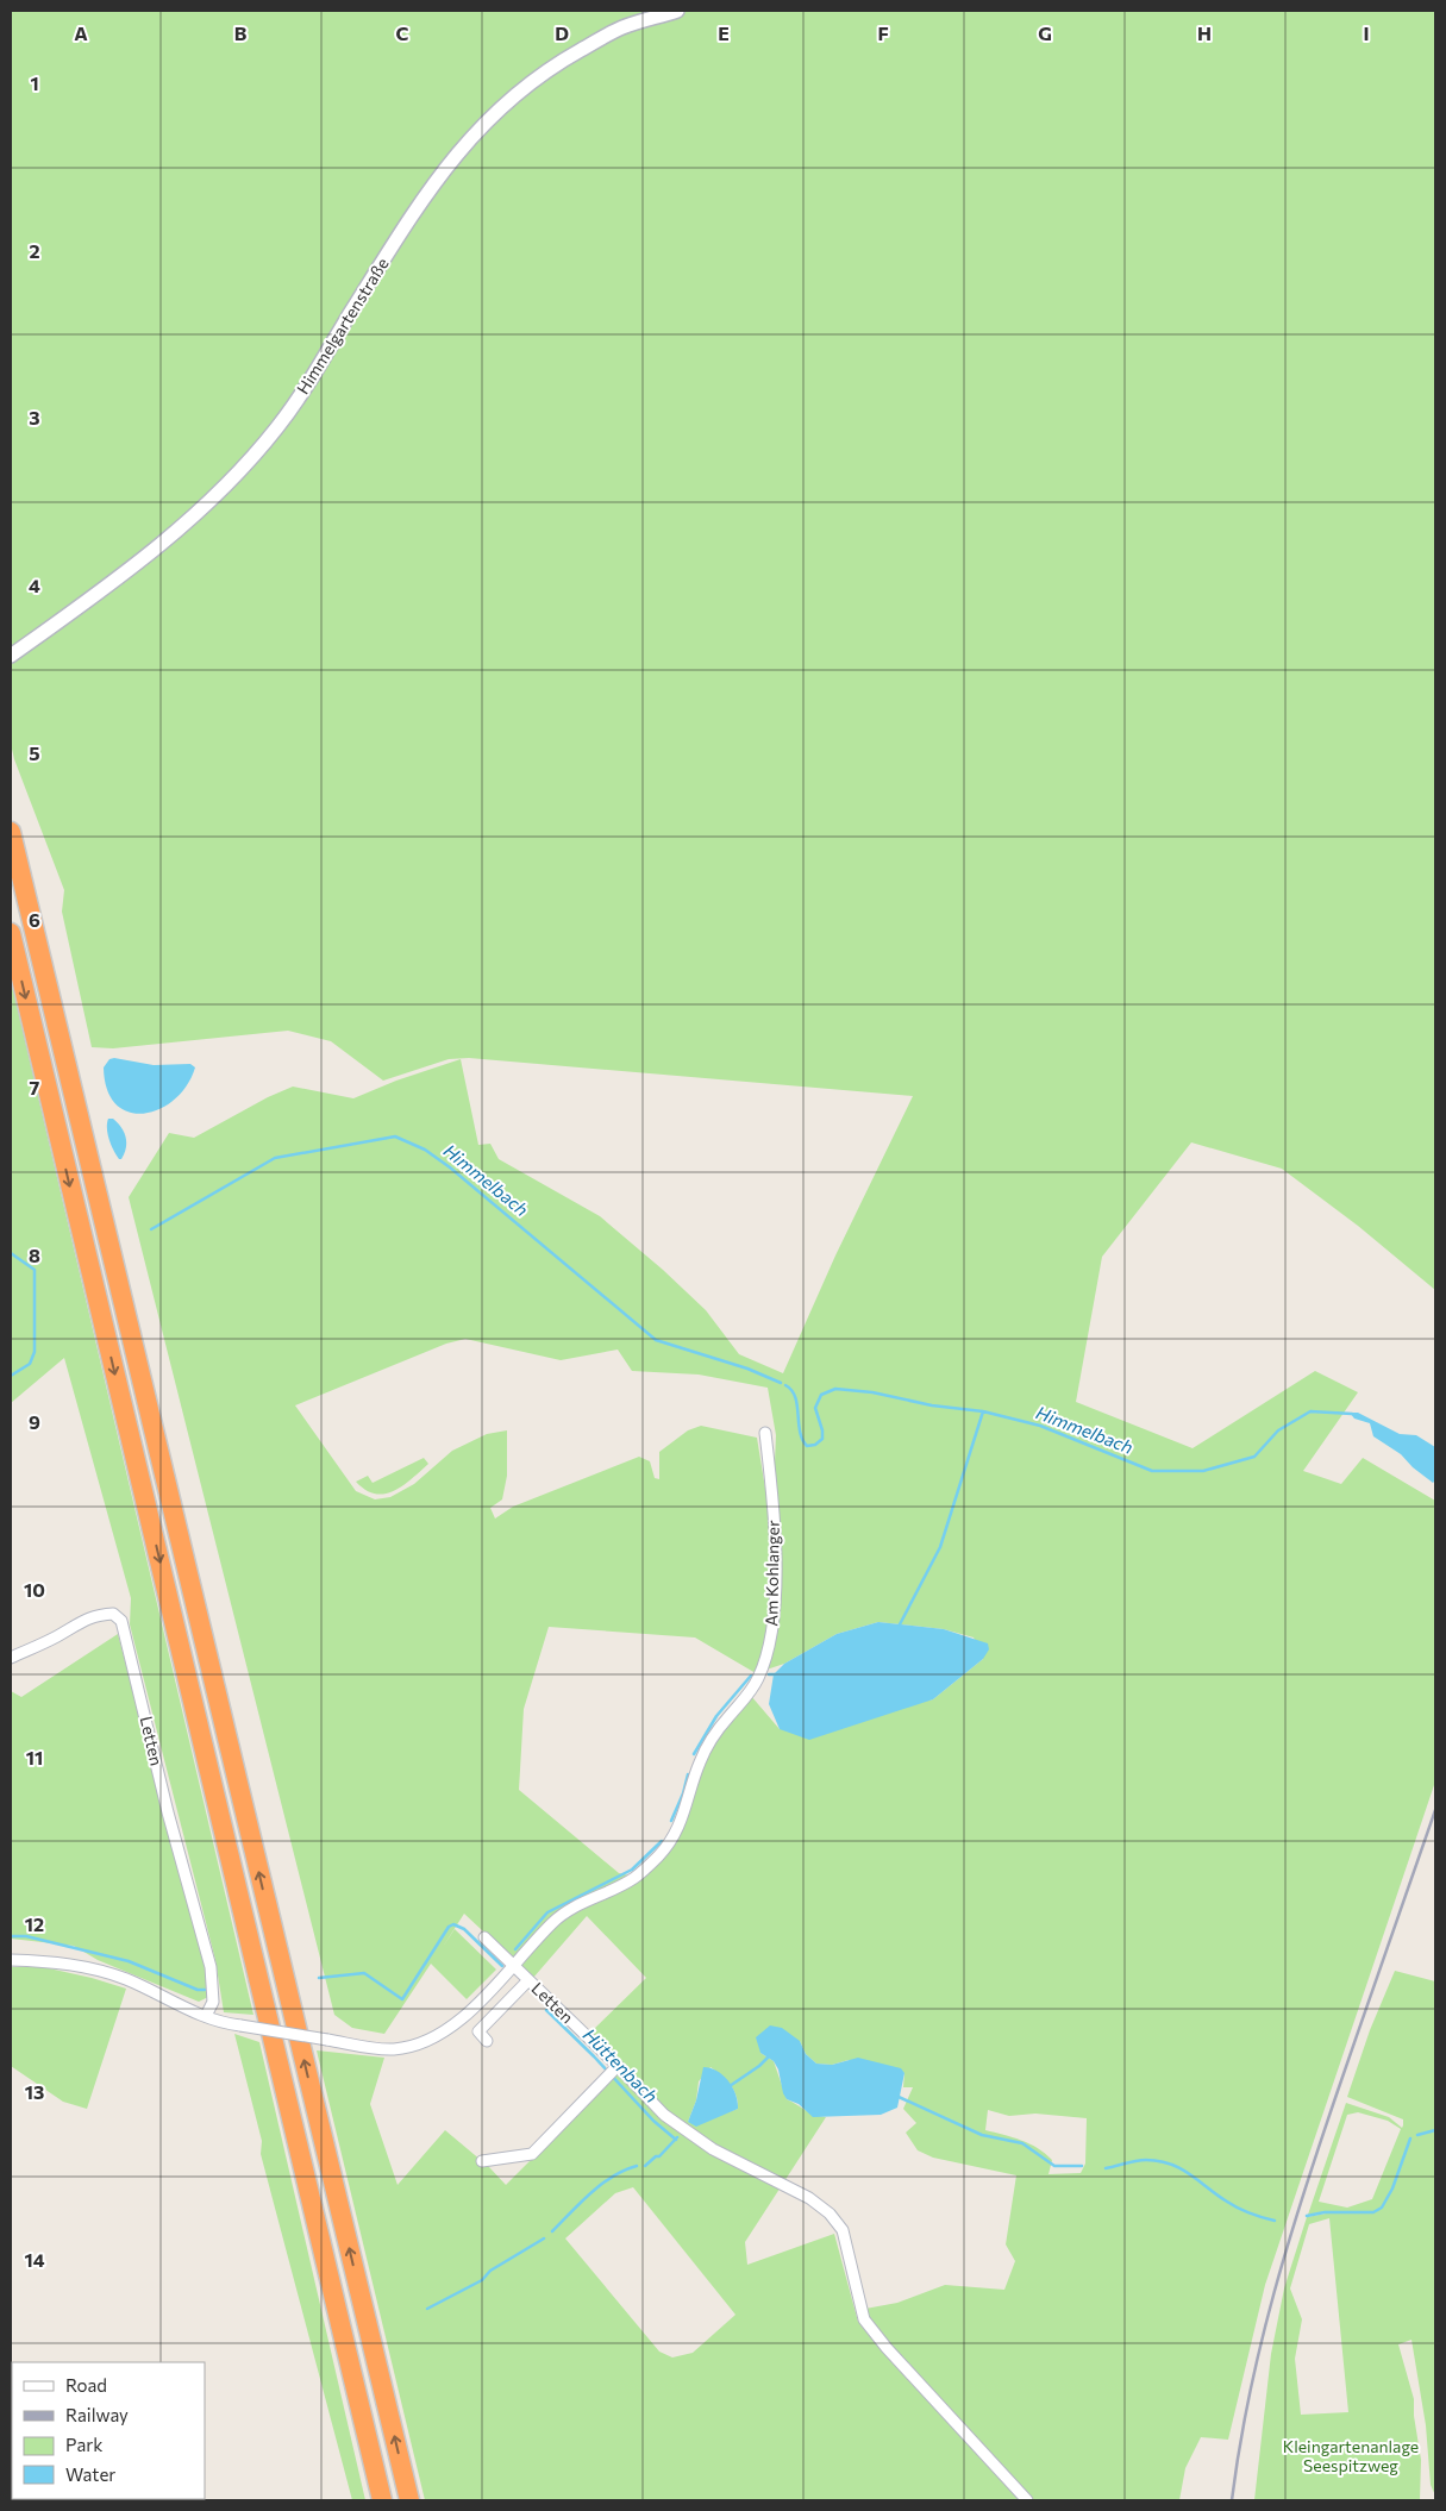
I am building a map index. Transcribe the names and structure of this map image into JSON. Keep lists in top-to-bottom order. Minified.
{"streets":{"street":["Himmelgartenstraße","Am Kohlanger","Letten"]},"crossings":[["Am Kohlanger","Letten"]],"water":["Himmelbach","Hüttenbach"],"parks":["Kleingartenanlage Seespitzweg"],"legend":["Road","Railway","Park","Water"],"grid":{"columns":["A","B","C","D","E","F","G","H","I"],"rows":["1","2","3","4","5","6","7","8","9","10","11","12","13","14"]}}
